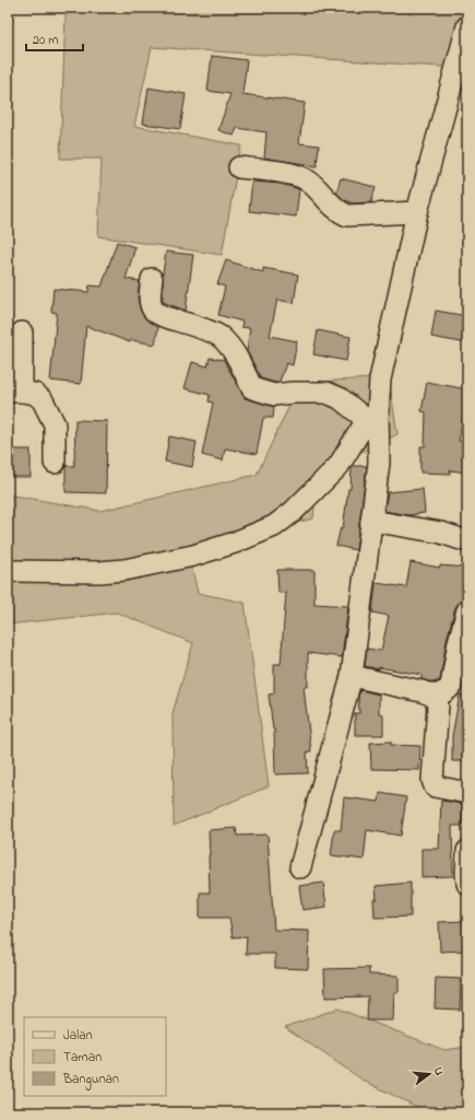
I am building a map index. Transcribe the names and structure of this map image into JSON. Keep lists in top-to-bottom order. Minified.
{"legend":["Jalan","Taman","Bangunan"],"scale_bar":"20 m","north":"right"}
